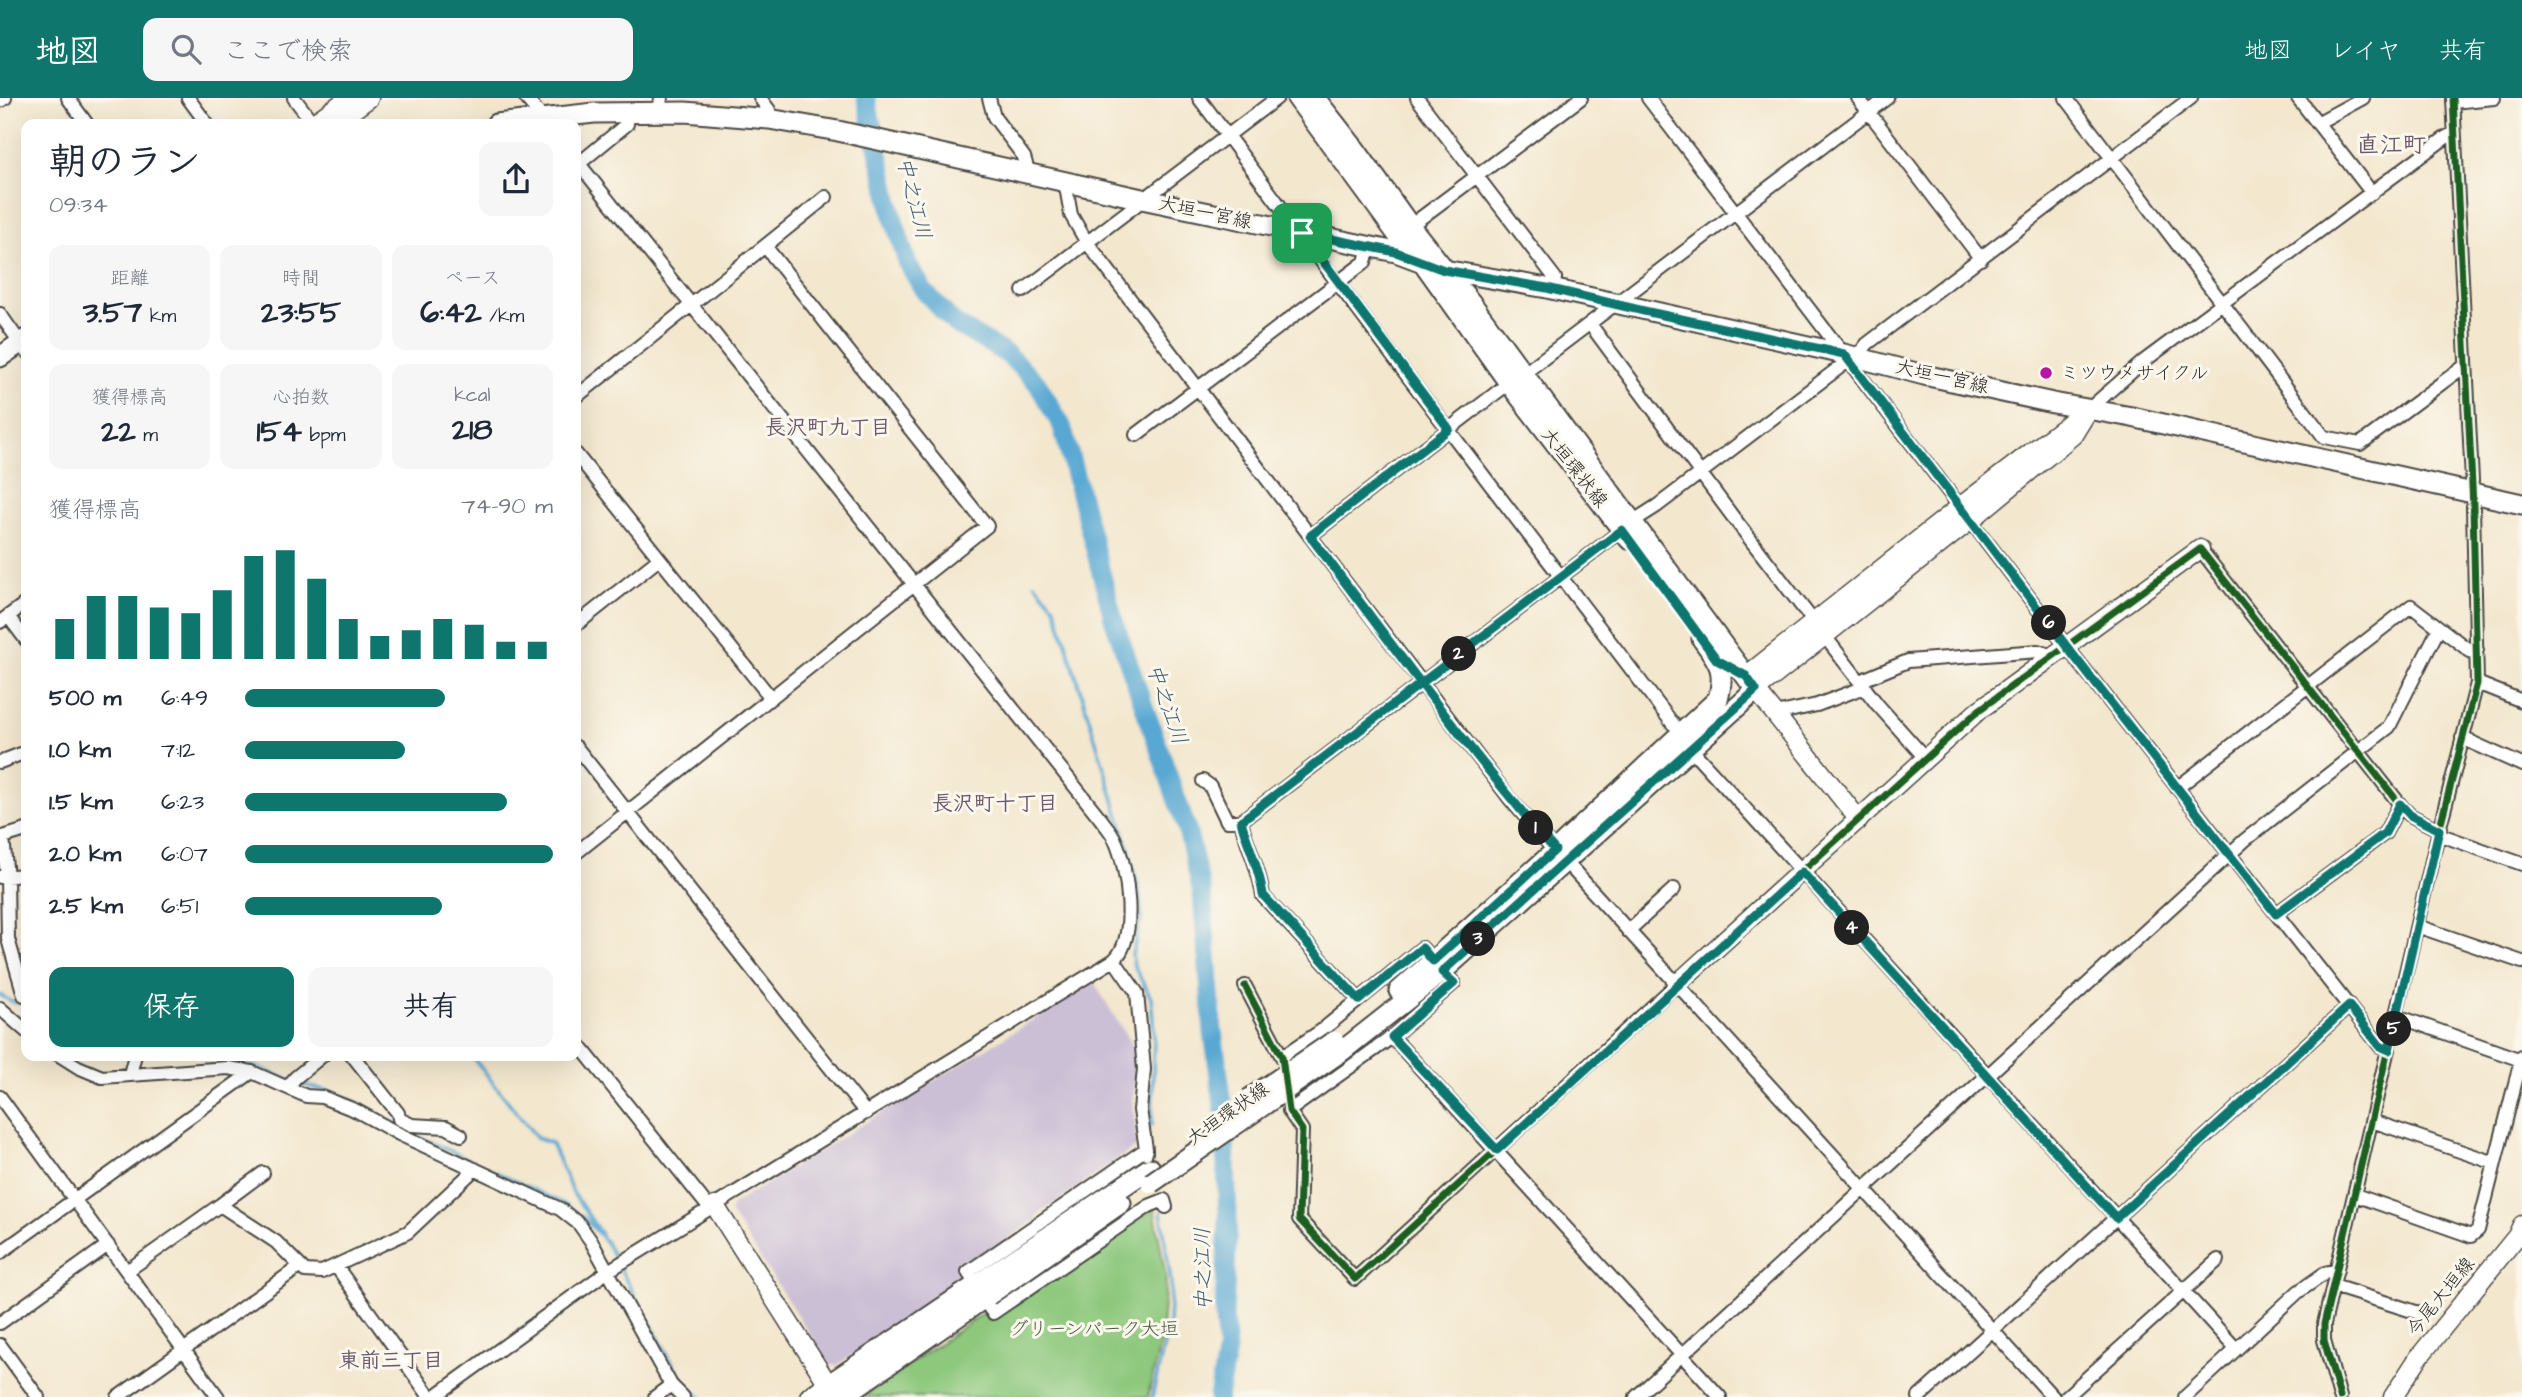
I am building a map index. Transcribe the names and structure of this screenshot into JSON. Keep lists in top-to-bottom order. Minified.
{"streets":{"main road":["大垣一宮線","大垣環状線"],"street":["今尾大垣線"]},"crossings":[["大垣一宮線","大垣環状線"]],"districts":["直江町","長沢町九丁目","長沢町十丁目","東前三丁目"],"water":["中之江川"],"parks":["グリーンパーク大垣"],"places":["ミツウメサイクル"],"page":{"header":"地図","search":"ここで検索","nav":["地図","レイヤ","共有"],"heading":["朝のラン","09:34"],"stats":[["距離","3.57 km"],["時間","23:55"],["ペース","6:42 /km"],["獲得標高","22 m"],["心拍数","154 bpm"],["kcal","218"]],"chart":["獲得標高","74–90 m"],"pins":["6","2","1","4","3","5"],"list":[{"name":"500 m","note":"6:49"},{"name":"1.0 km","note":"7:12"},{"name":"1.5 km","note":"6:23"},{"name":"2.0 km","note":"6:07"},{"name":"2.5 km","note":"6:51"}],"buttons":["保存","共有"]}}
